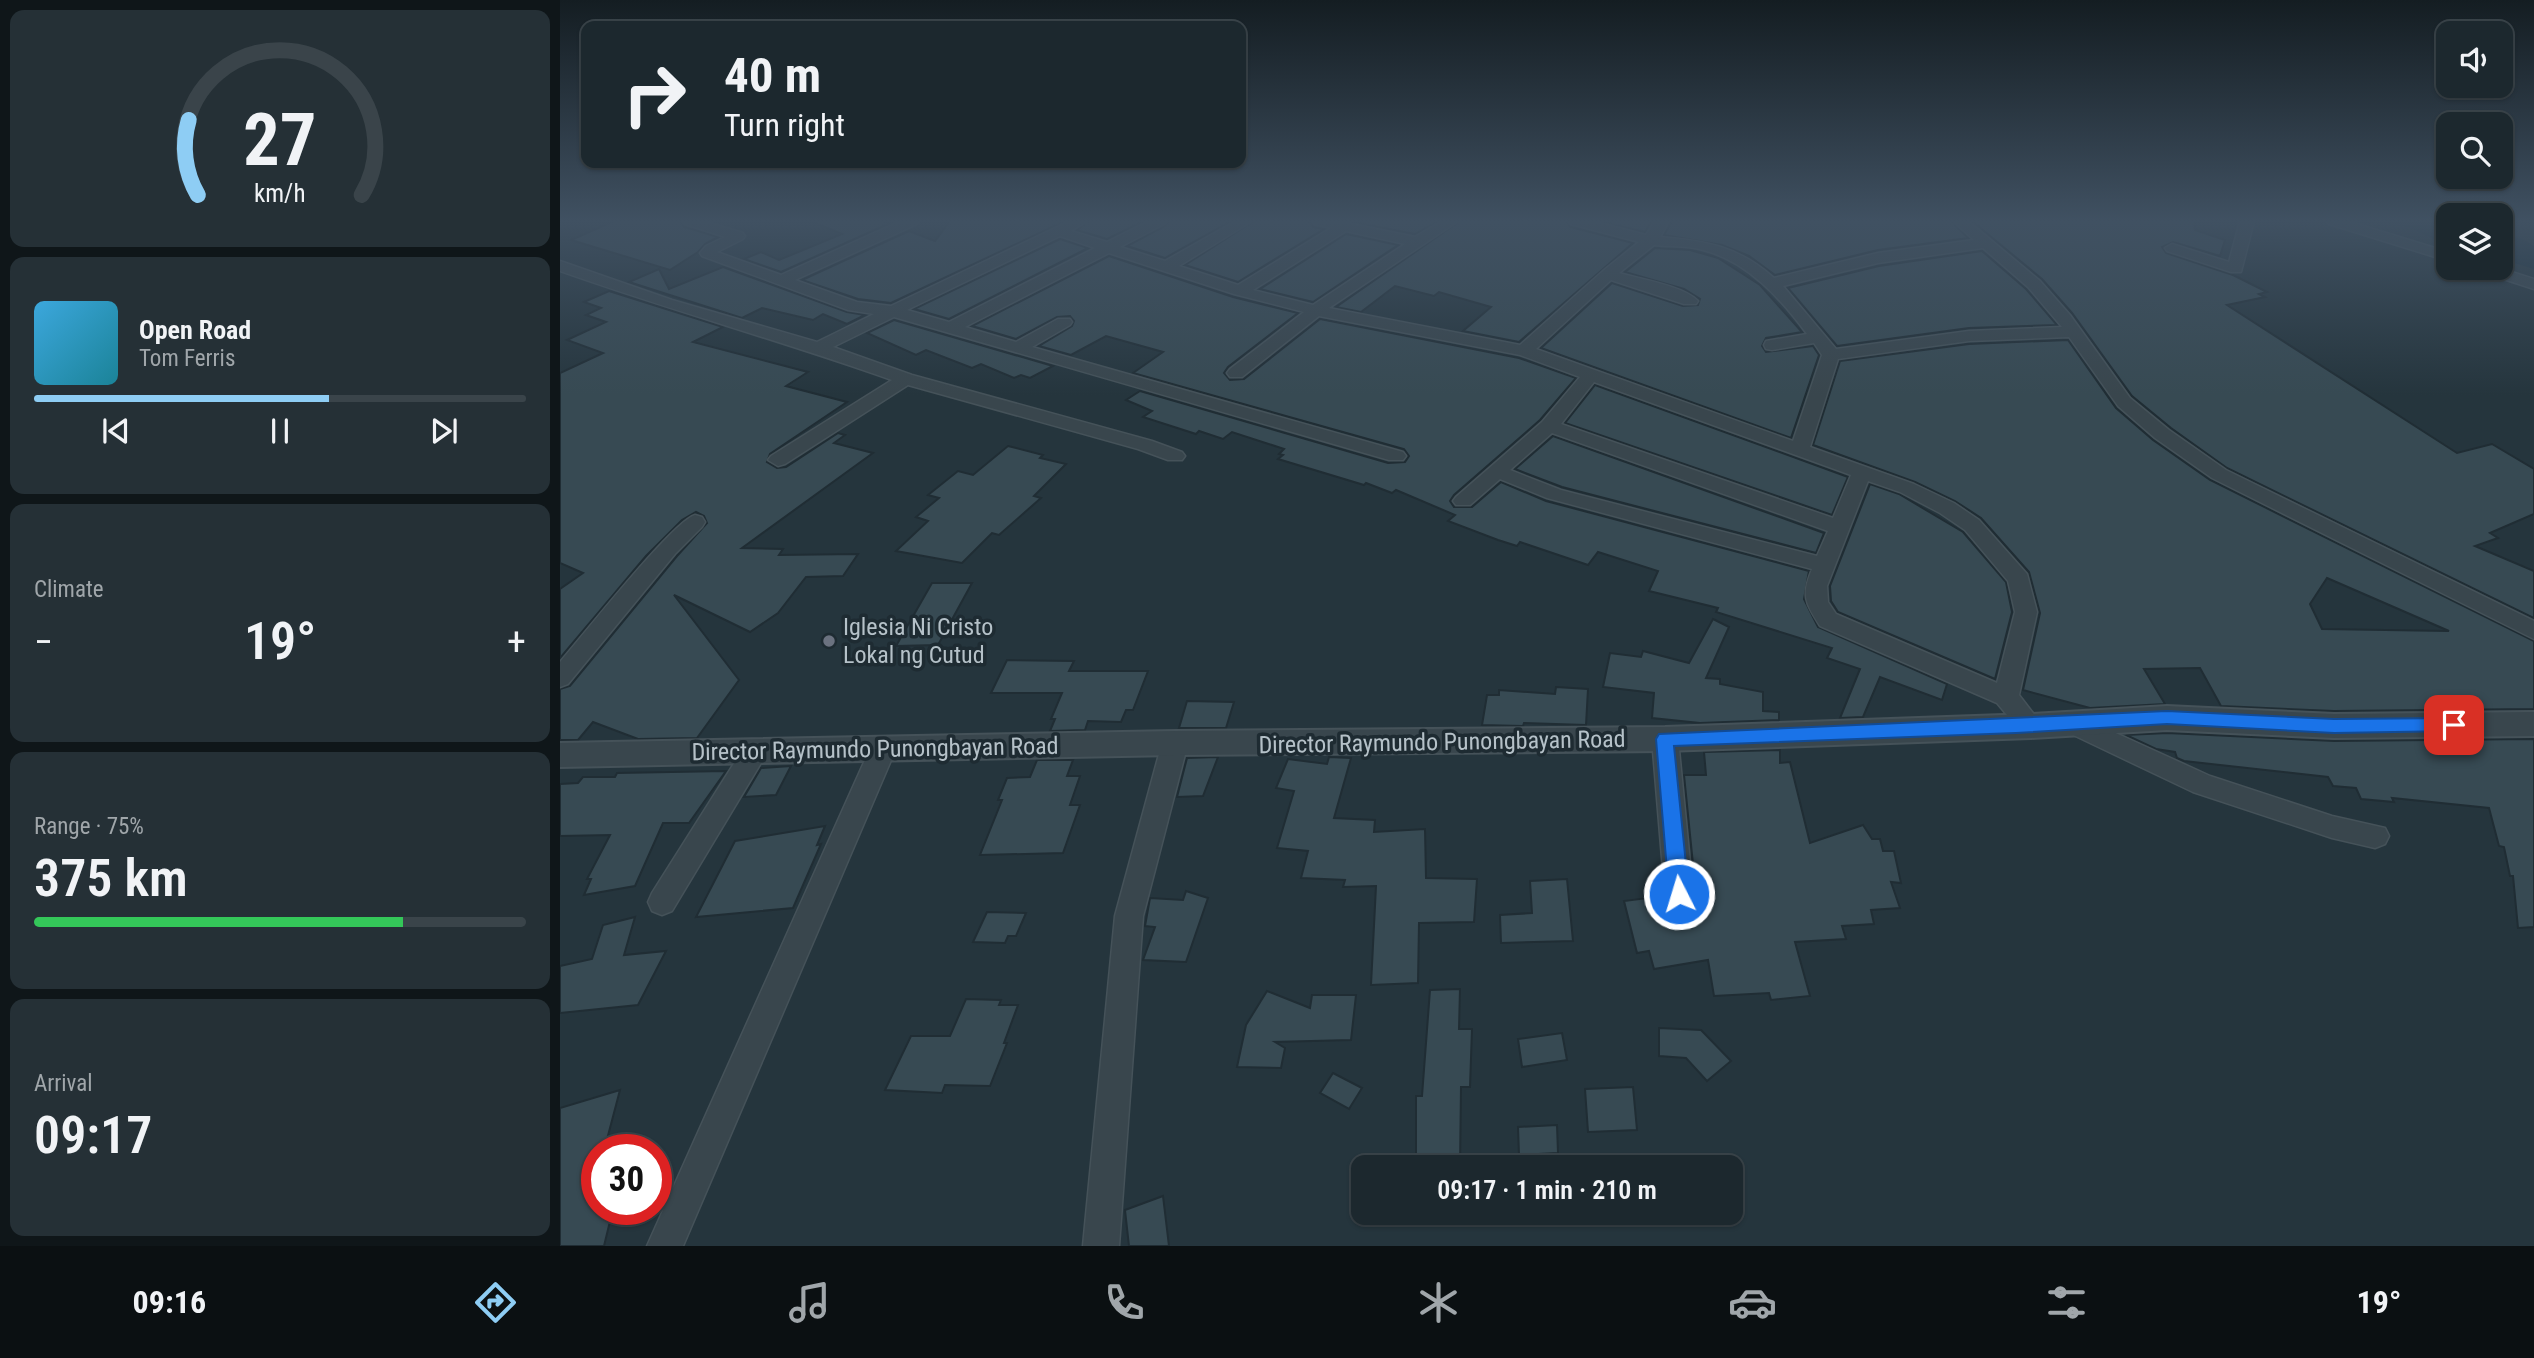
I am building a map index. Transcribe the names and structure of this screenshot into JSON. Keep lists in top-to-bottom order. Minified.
{"streets":{"street":["Director Raymundo Punongbayan Road"]},"places":["Iglesia Ni Cristo Lokal ng Cutud"],"page":{"turn":["40 m","Turn right"],"song":["Open Road","Tom Ferris"],"tile":["Climate",["Range · 75%","375 km"],["Arrival","09:17"]],"heat":["−","19°","+"],"limit":"30","trip":"09:17 · 1 min · 210 m","tabs":["09:16","19°"],"gauge":["27","km/h"]}}
